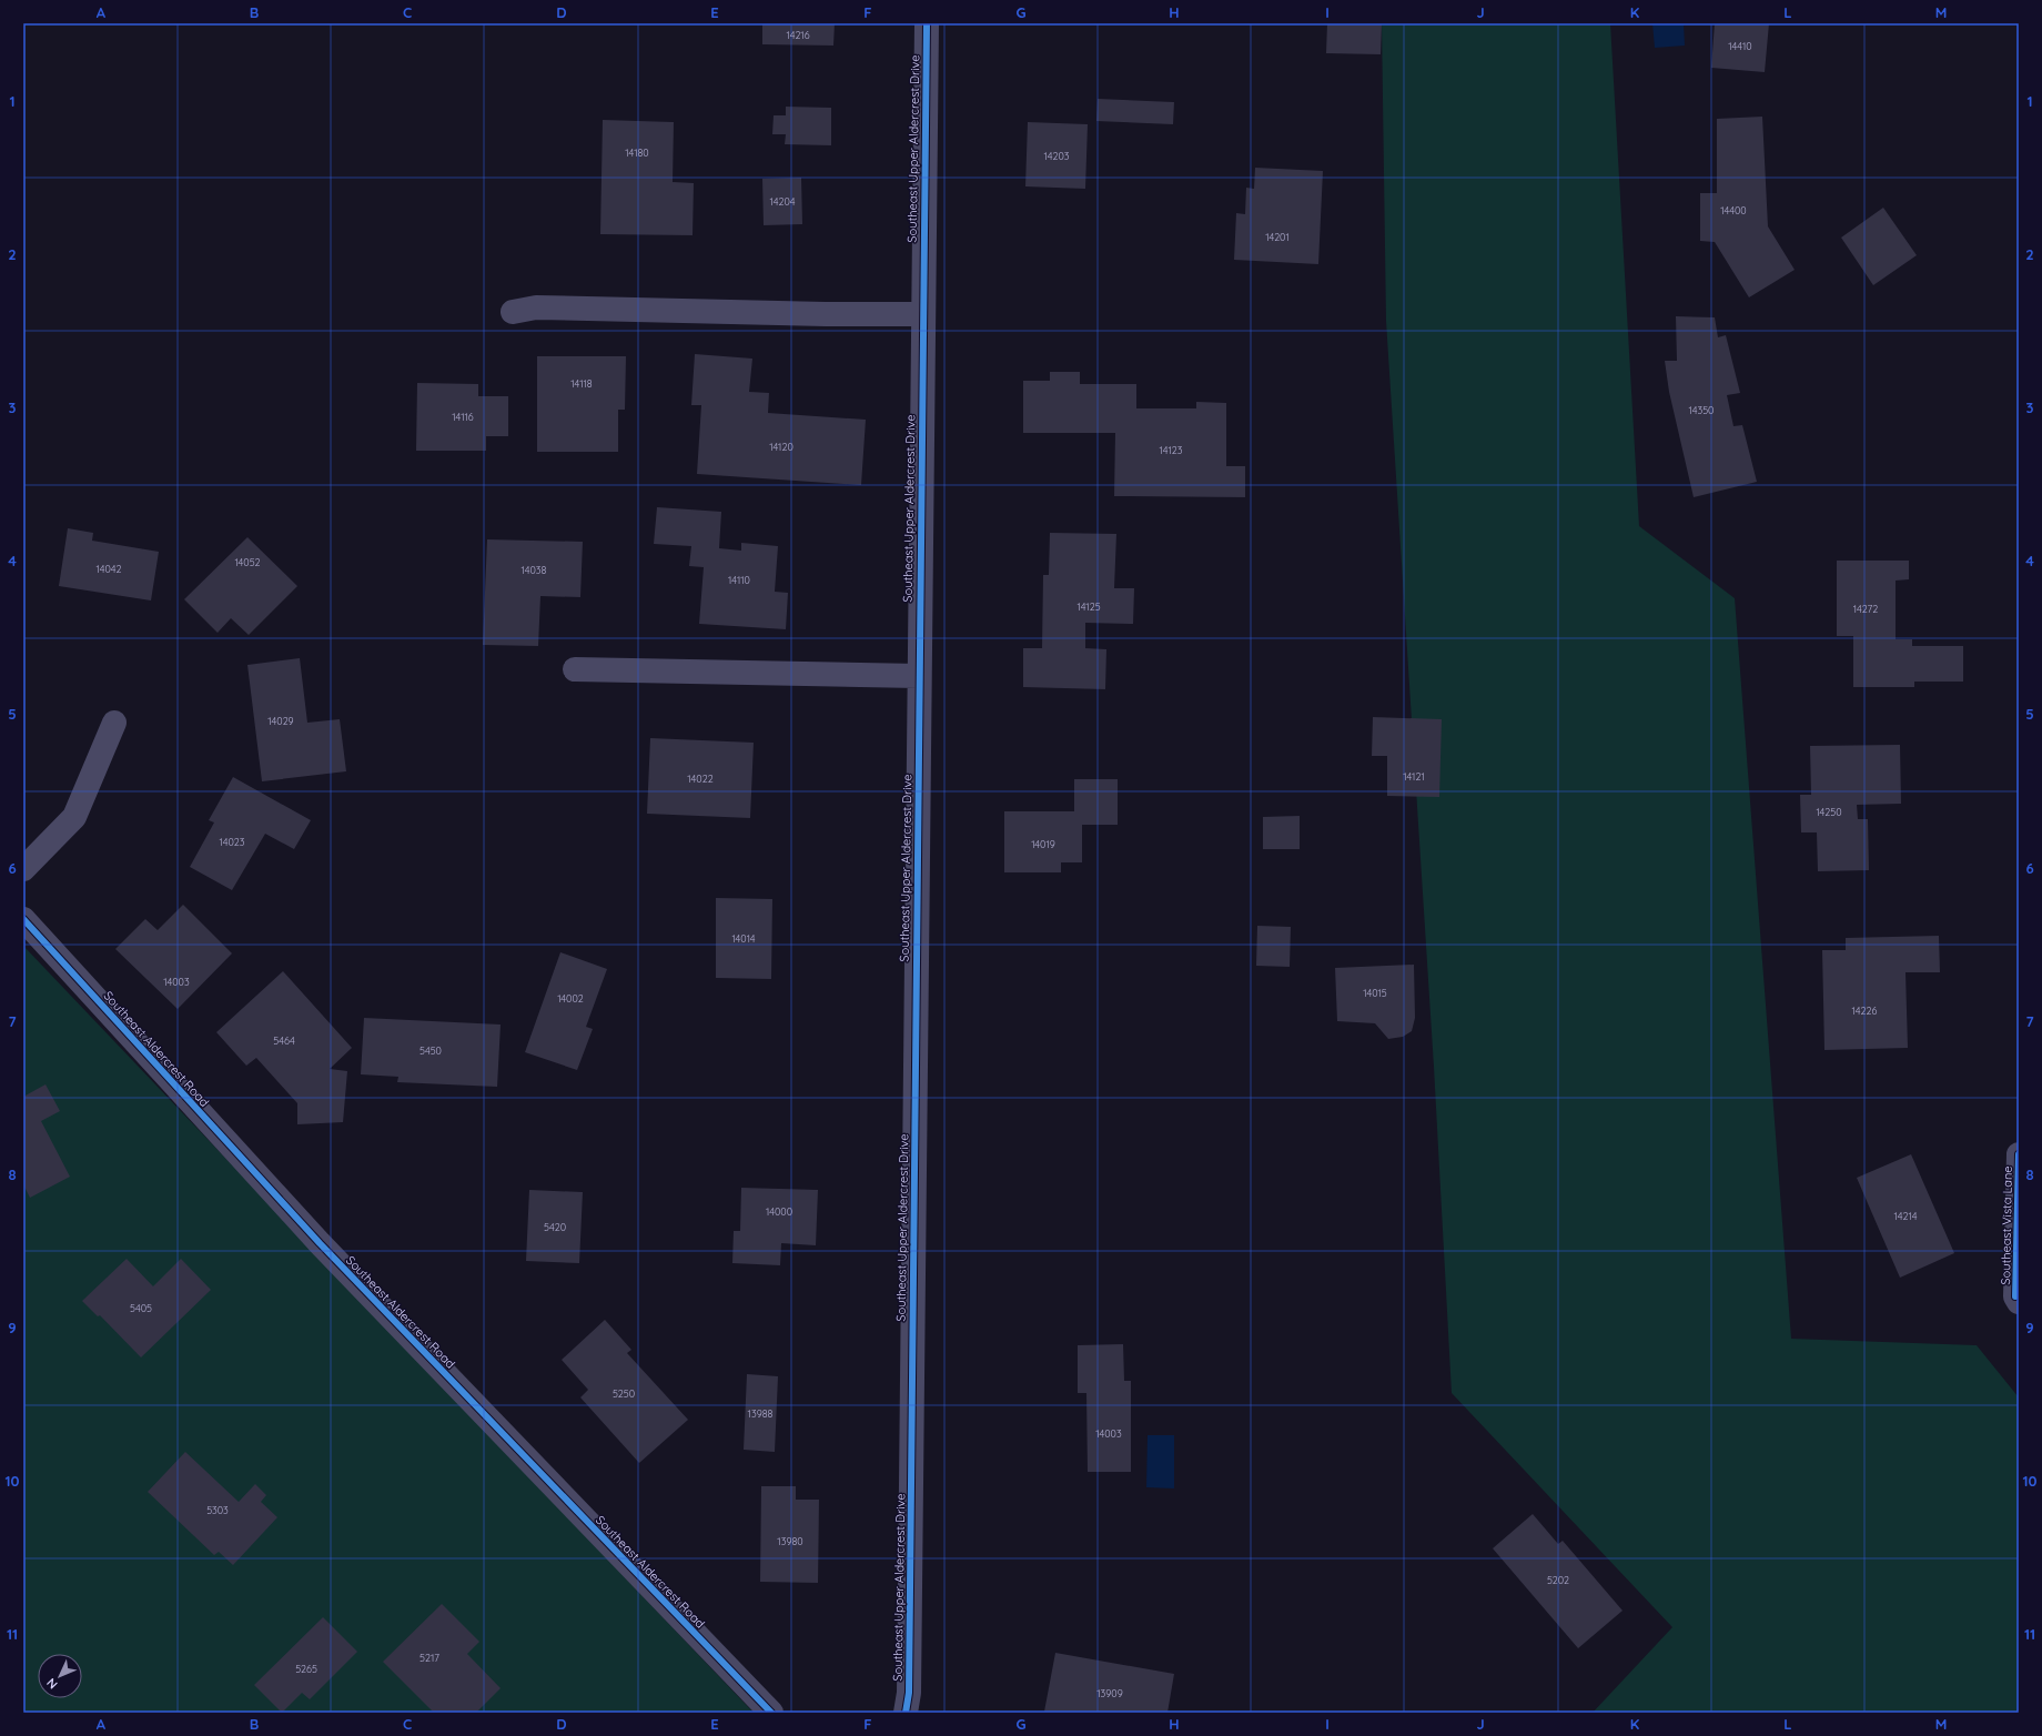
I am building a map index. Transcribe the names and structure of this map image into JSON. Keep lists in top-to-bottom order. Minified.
{"streets":{"street":["Southeast Upper Aldercrest Drive","Southeast Aldercrest Road","Southeast Vista Lane"]},"house_numbers":["14216","14410","14180","14203","14204","14400","14201","14118","14350","14116","14120","14123","14052","14042","14038","14110","14125","14272","14029","14121","14022","14250","14023","14019","14014","14003","14015","14002","14226","5464","5450","14000","14214","5420","5405","5250","13988","14003","5303","13980","5202","5217","5265","13909"],"north":"bottom left","grid":{"columns":["A","B","C","D","E","F","G","H","I","J","K","L","M"],"rows":["1","2","3","4","5","6","7","8","9","10","11"]}}
